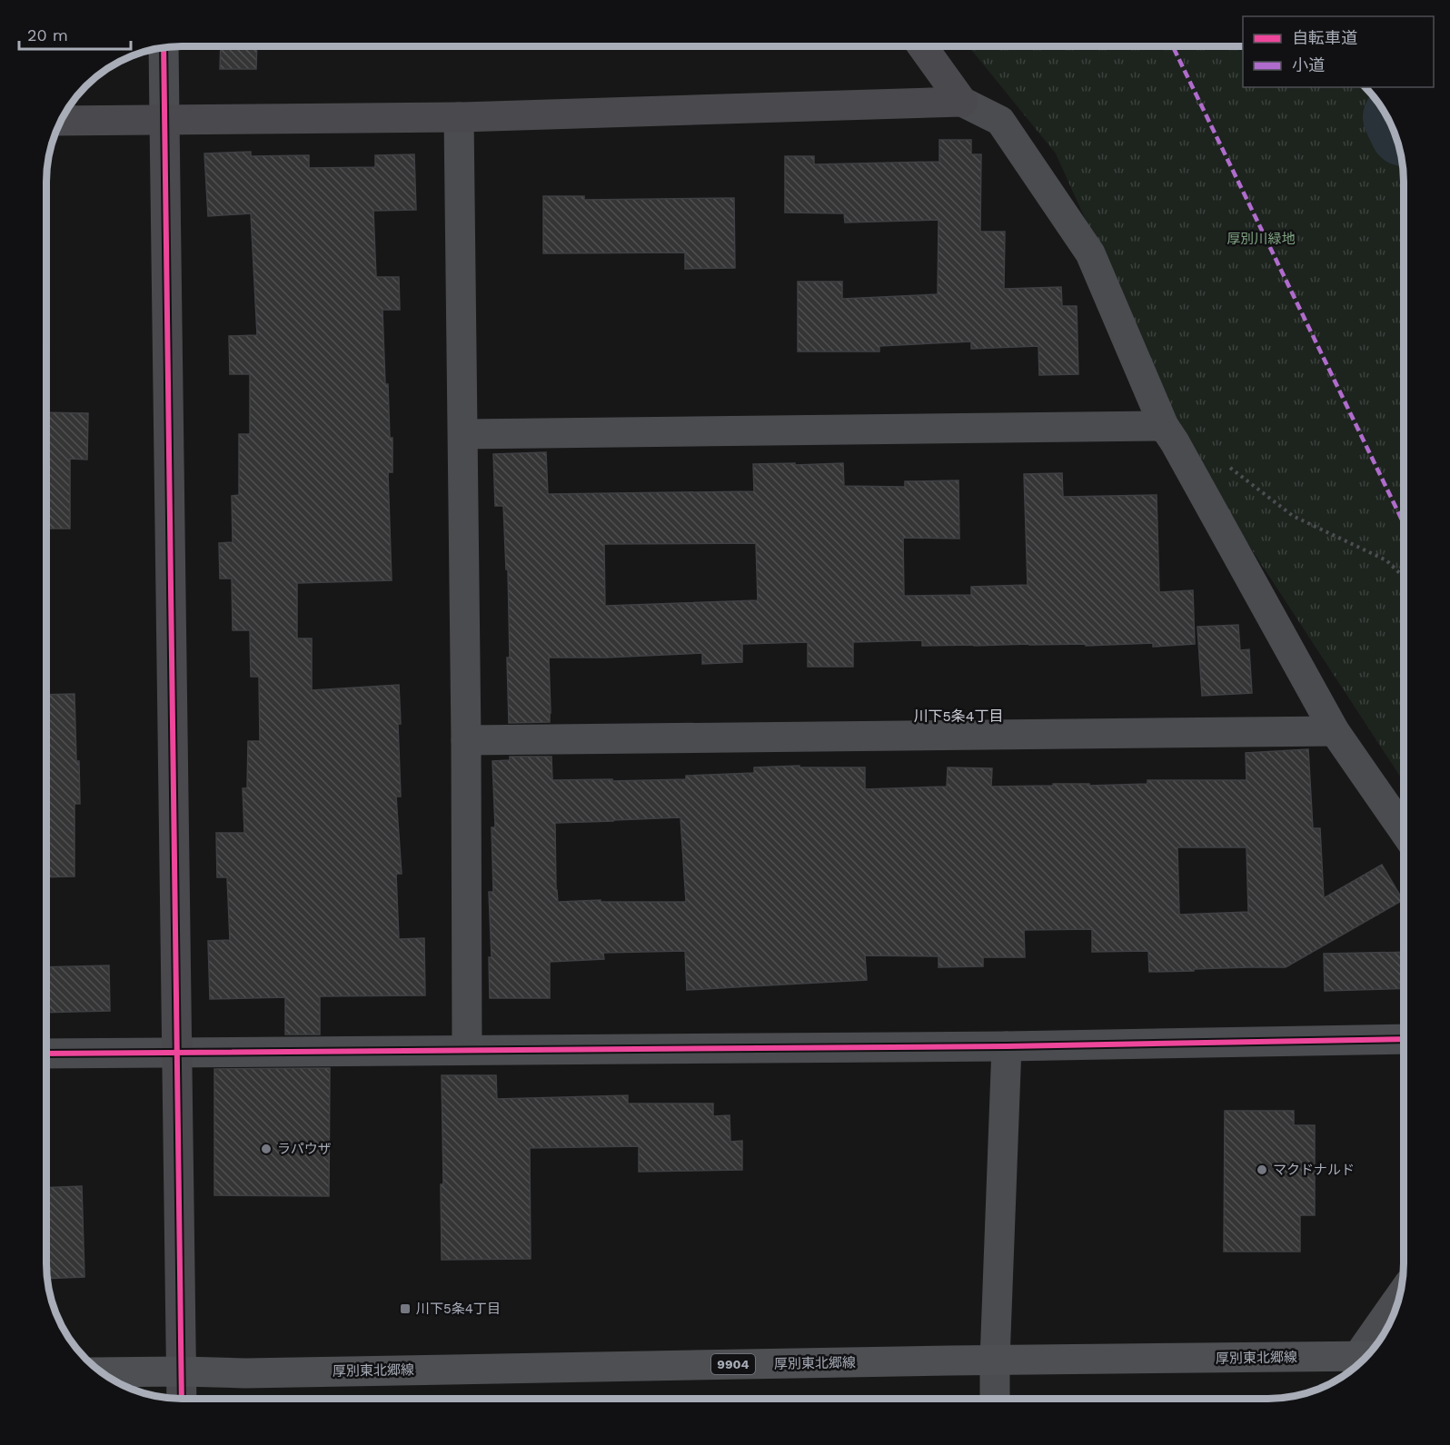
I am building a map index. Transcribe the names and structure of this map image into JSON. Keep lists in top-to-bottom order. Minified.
{"streets":{"main road":["厚別東北郷線","9904"]},"districts":["川下5条4丁目"],"parks":["厚別川緑地"],"places":{"other":["ラパウザ","マクドナルド"],"transit":["川下5条4丁目"]},"legend":["自転車道","小道"],"scale_bar":"20 m"}
